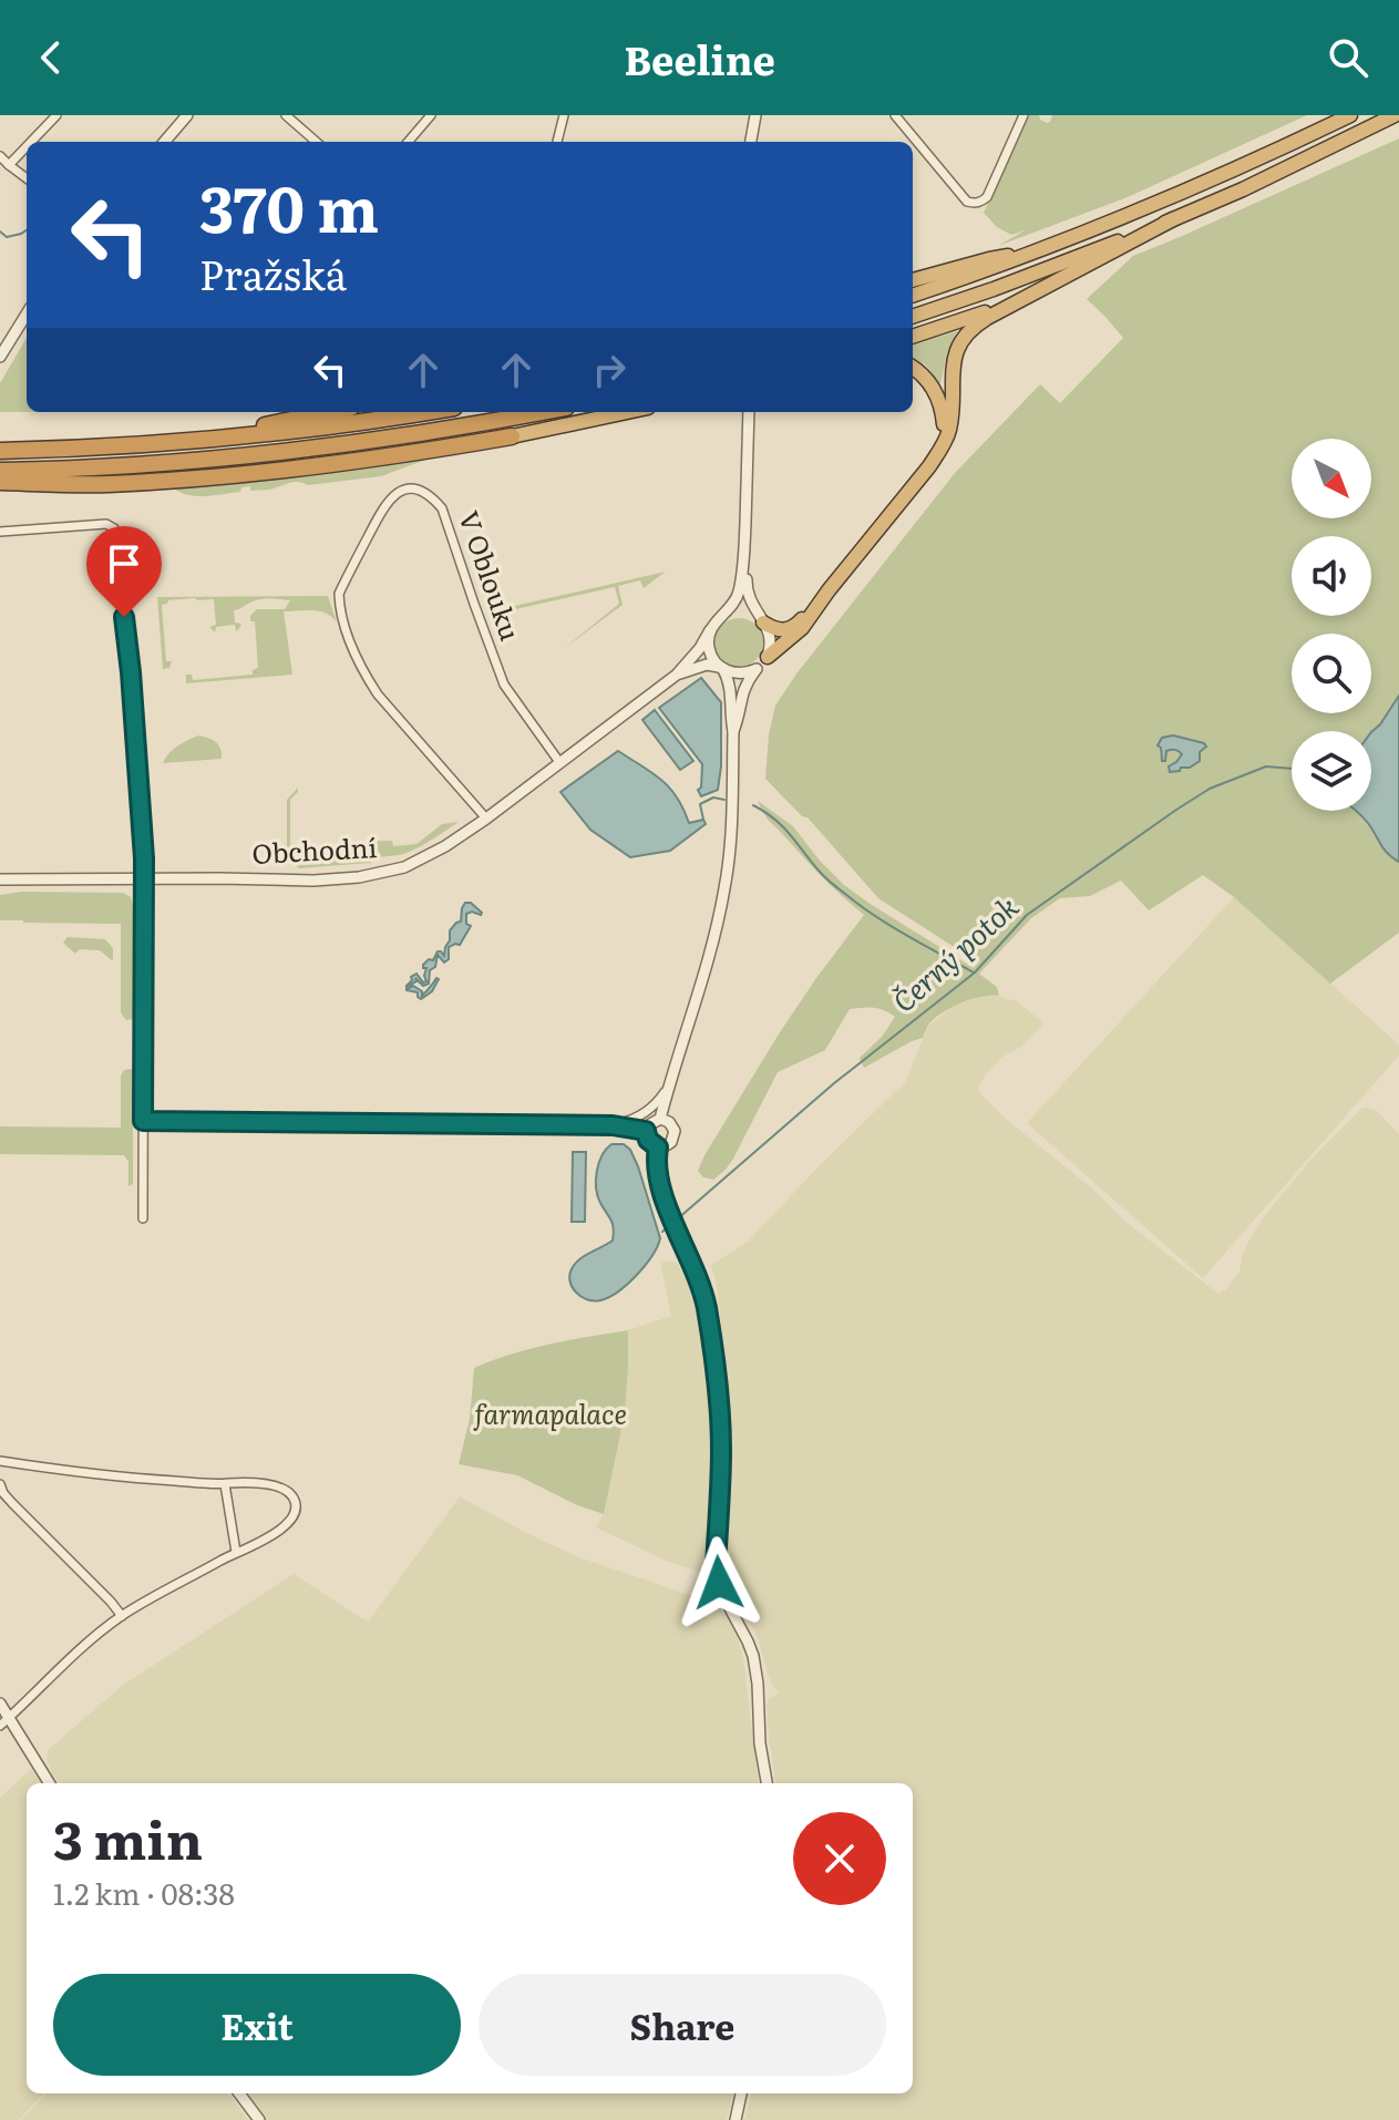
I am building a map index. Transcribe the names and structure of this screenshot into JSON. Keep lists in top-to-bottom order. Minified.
{"streets":{"street":["V Oblouku","Obchodní"]},"crossings":[["V Oblouku","Obchodní"]],"water":["Černý potok"],"parks":["farmapalace"],"north":"bottom right","page":{"header":"Beeline","turn":["370 m","Pražská"],"heading":["3 min","1.2 km · 08:38"],"buttons":["Exit","Share"]}}
